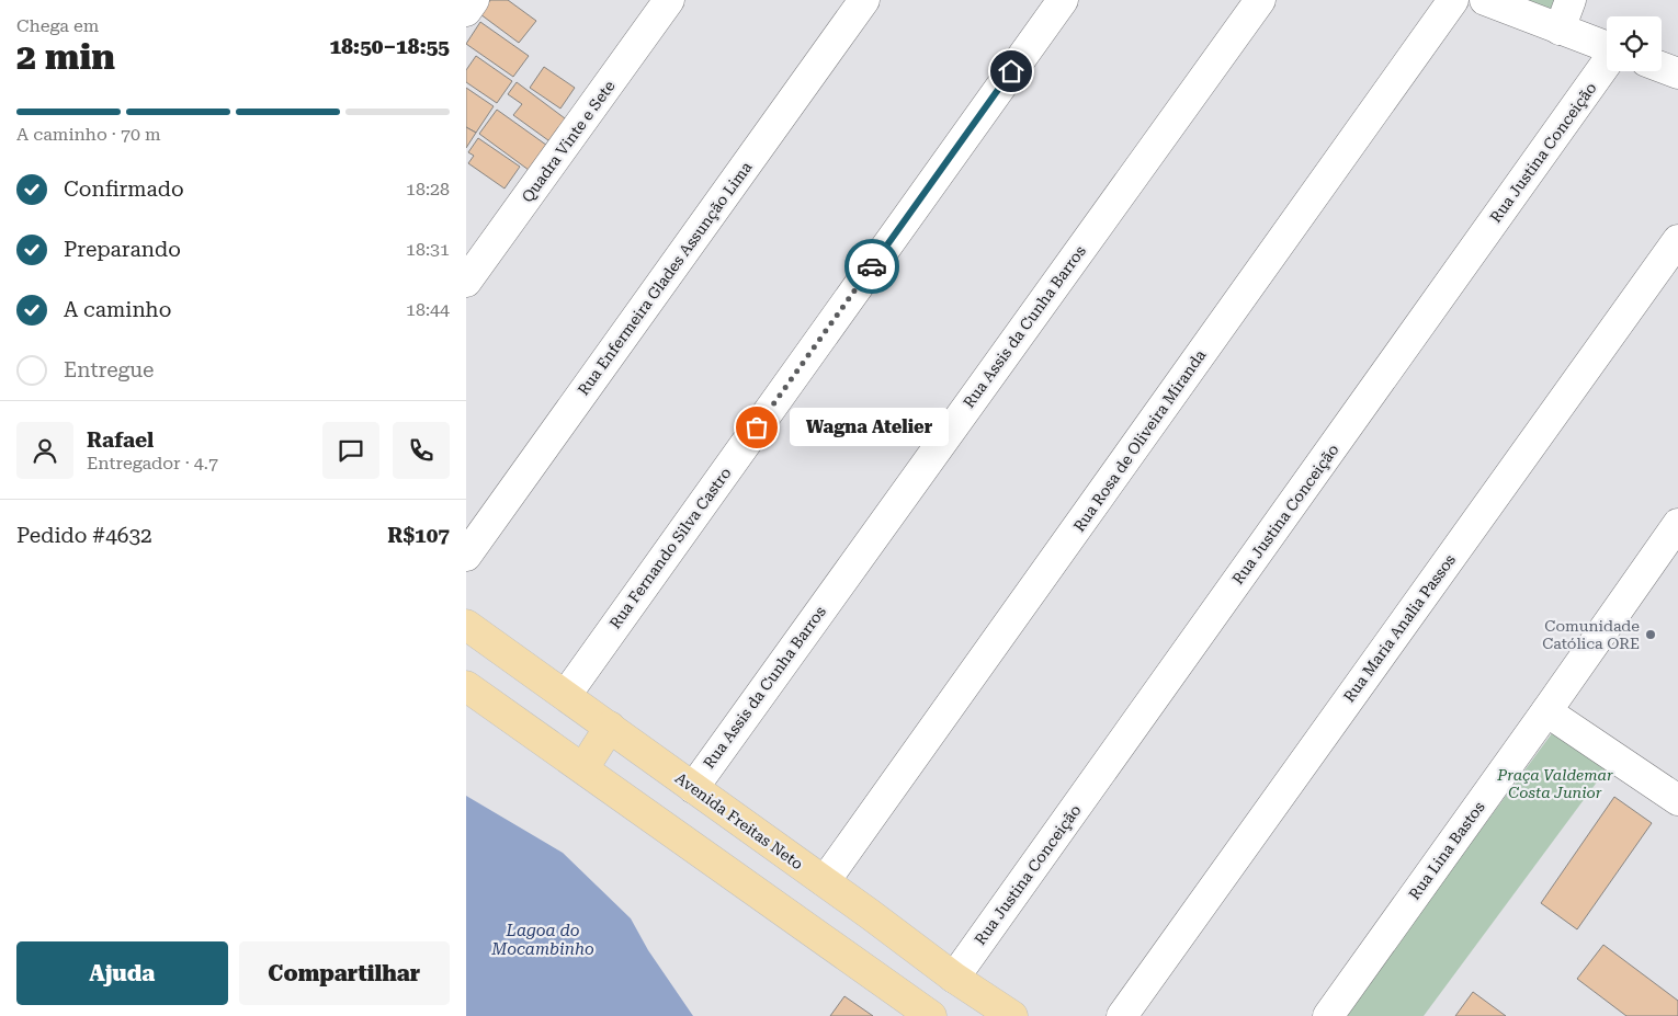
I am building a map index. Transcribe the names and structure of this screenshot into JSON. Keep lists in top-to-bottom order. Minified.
{"streets":{"main road":["Avenida Freitas Neto"],"street":["Quadra Vinte e Sete","Rua Justina Conceição","Rua Enfermeira Glades Assunção Lima","Rua Assis da Cunha Barros","Rua Rosa de Oliveira Miranda","Rua Fernando Silva Castro","Rua Maria Analia Passos","Rua Lina Bastos"]},"crossings":[["Rua Justina Conceição","Avenida Freitas Neto"],["Rua Assis da Cunha Barros","Avenida Freitas Neto"],["Rua Rosa de Oliveira Miranda","Avenida Freitas Neto"],["Rua Fernando Silva Castro","Avenida Freitas Neto"]],"water":["Lagoa do Mocambinho"],"parks":["Praça Valdemar Costa Junior"],"places":["Wagna Atelier","Comunidade Católica ORE"],"page":{"heading":["2 min","Chega em","18:50–18:55"],"panel":["Rafael","Entregador · 4.7","Pedido #4632","R$107"],"bar":"A caminho · 70 m","list":[["Confirmado","18:28"],["Preparando","18:31"],["A caminho","18:44"],"Entregue"],"bubble":"Wagna Atelier","buttons":["Ajuda","Compartilhar"]}}
